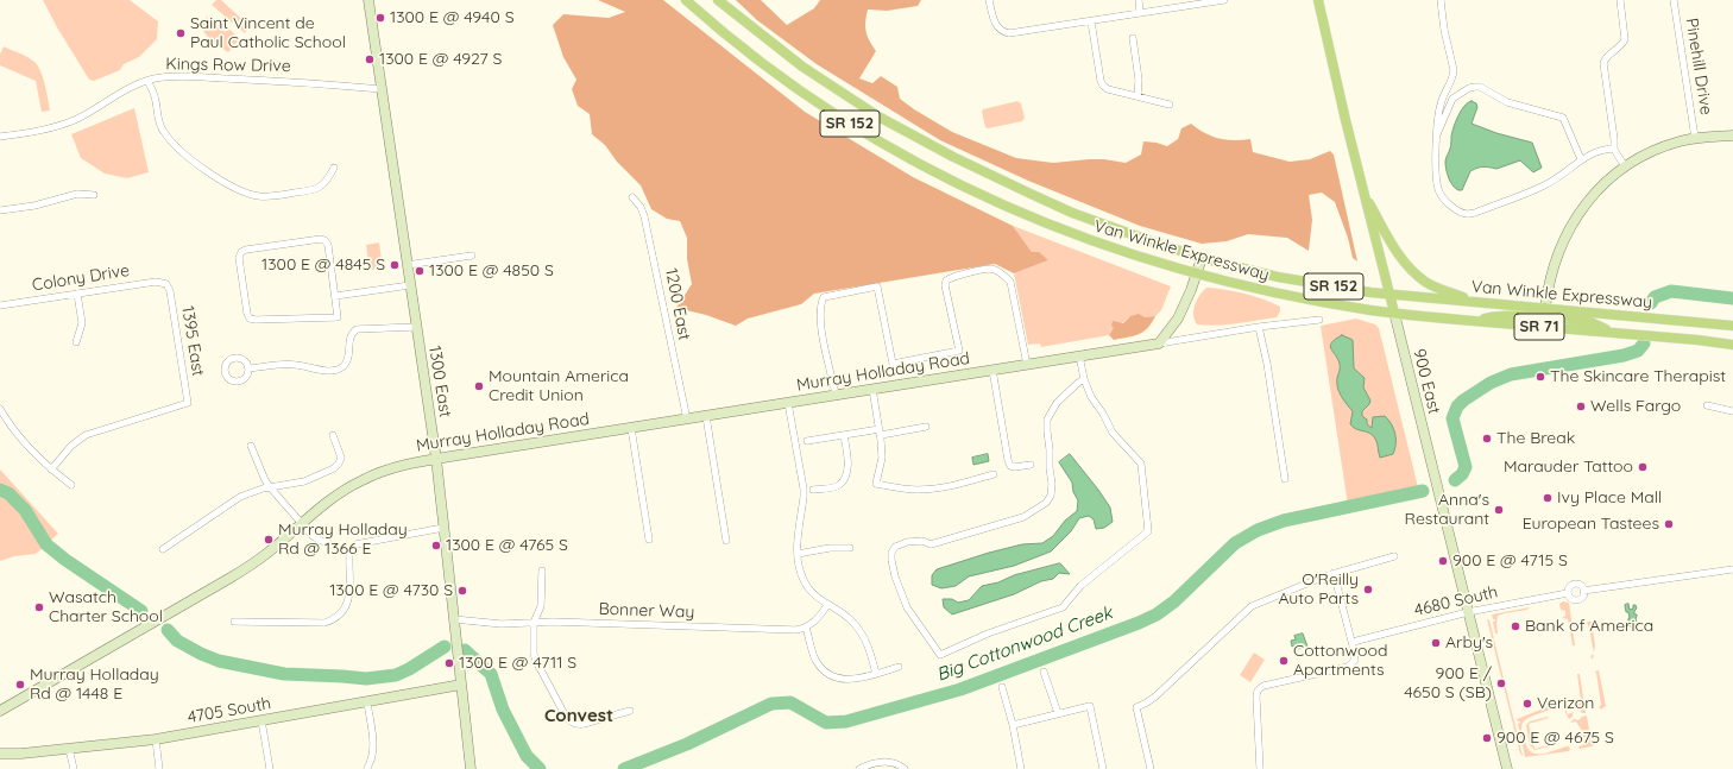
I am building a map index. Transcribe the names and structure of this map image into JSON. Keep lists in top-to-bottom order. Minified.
{"streets":{"main road":["SR 152","Van Winkle Expressway","SR 71","Murray Holladay Road","1300 East","900 East","4705 South"],"street":["Kings Row Drive","Pinehill Drive","Colony Drive","1200 East","1395 East","4680 South","Bonner Way"]},"crossings":[["Kings Row Drive","1300 East"],["Van Winkle Expressway","SR 71"],["Van Winkle Expressway","900 East"],["Colony Drive","1395 East"],["1200 East","Murray Holladay Road"],["SR 71","900 East"],["Murray Holladay Road","1300 East"],["1300 East","Bonner Way"],["1300 East","4705 South"],["900 East","4680 South"]],"districts":["Convest"],"water":["Big Cottonwood Creek"],"places":["1300 E @ 4940 S","Saint Vincent de Paul Catholic School","1300 E @ 4927 S","1300 E @ 4845 S","1300 E @ 4850 S","The Skincare Therapist","Mountain America Credit Union","Wells Fargo","The Break","Marauder Tattoo","Ivy Place Mall","Anna's Restaurant","European Tastees","Murray Holladay Rd @ 1366 E","1300 E @ 4765 S","900 E @ 4715 S","O'Reilly Auto Parts","1300 E @ 4730 S","Wasatch Charter School","Bank of America","Arby's","Cottonwood Apartments","1300 E @ 4711 S","900 E / 4650 S (SB)","Murray Holladay Rd @ 1448 E","Verizon","900 E @ 4675 S"]}
